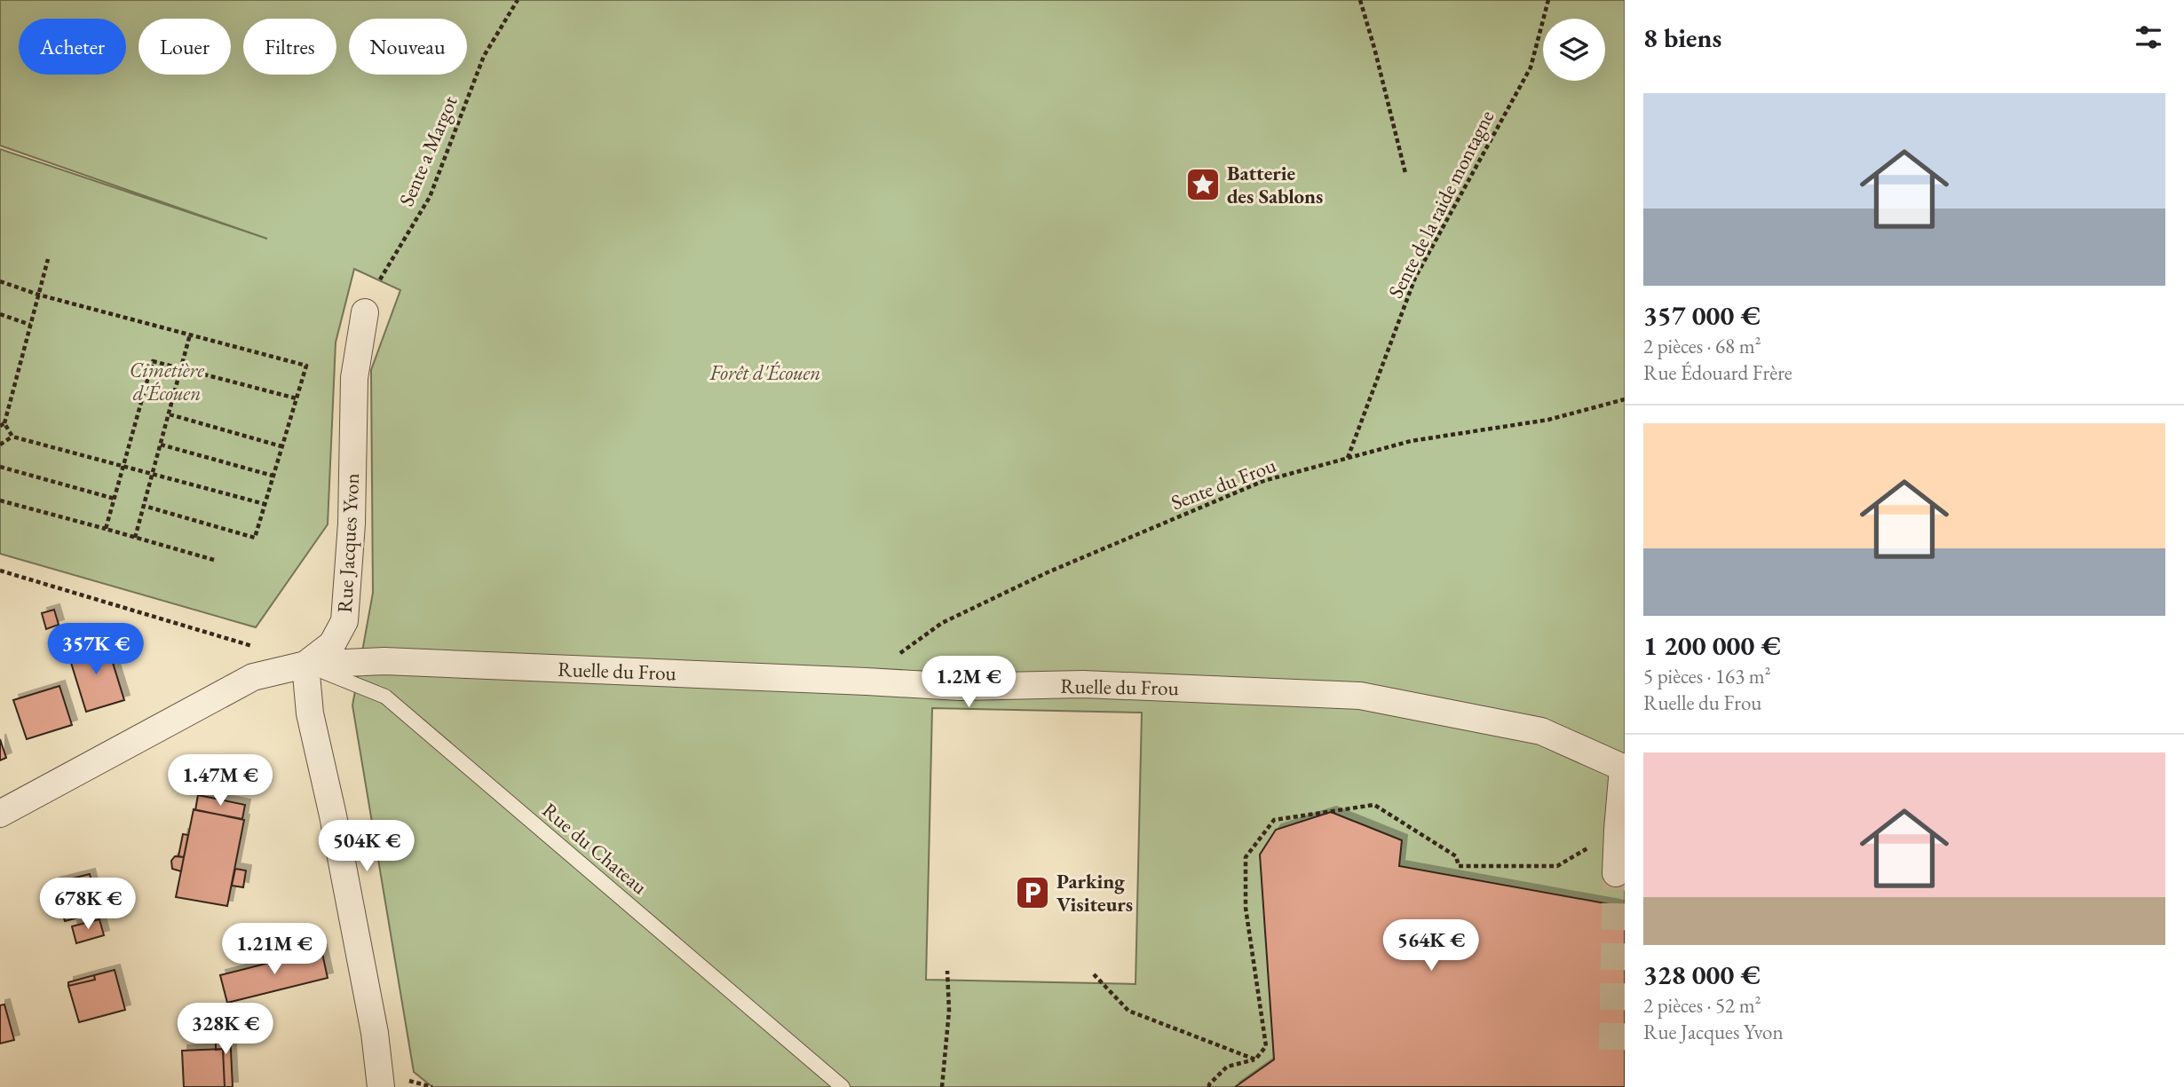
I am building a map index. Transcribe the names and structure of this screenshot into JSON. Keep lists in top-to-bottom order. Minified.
{"streets":{"street":["Rue Jacques Yvon","Ruelle du Frou"],"lane":["Rue du Chateau"],"path":["Sente a Margot","Sente de la raide montagne","Sente du Frou"]},"crossings":[["Sente de la raide montagne","Sente du Frou"],["Sente du Frou","Ruelle du Frou"],["Rue Jacques Yvon","Ruelle du Frou"],["Rue Jacques Yvon","Rue du Chateau"],["Ruelle du Frou","Rue du Chateau"]],"parks":["Cimetière d'Écouen","Forêt d'Écouen"],"places":{"place":["Batterie des Sablons"],"parking":["Parking Visiteurs"]},"page":{"heading":"8 biens","chip":["Acheter","Louer","Filtres","Nouveau"],"list":[{"name":"357 000 €","note":"2 pièces · 68 m² · Rue Édouard Frère"},{"name":"1 200 000 €","note":"5 pièces · 163 m² · Ruelle du Frou"},{"name":"328 000 €","note":"2 pièces · 52 m² · Rue Jacques Yvon"}],"price":["357K €","1.2M €","1.47M €","504K €","678K €","564K €","1.21M €","328K €"]}}
